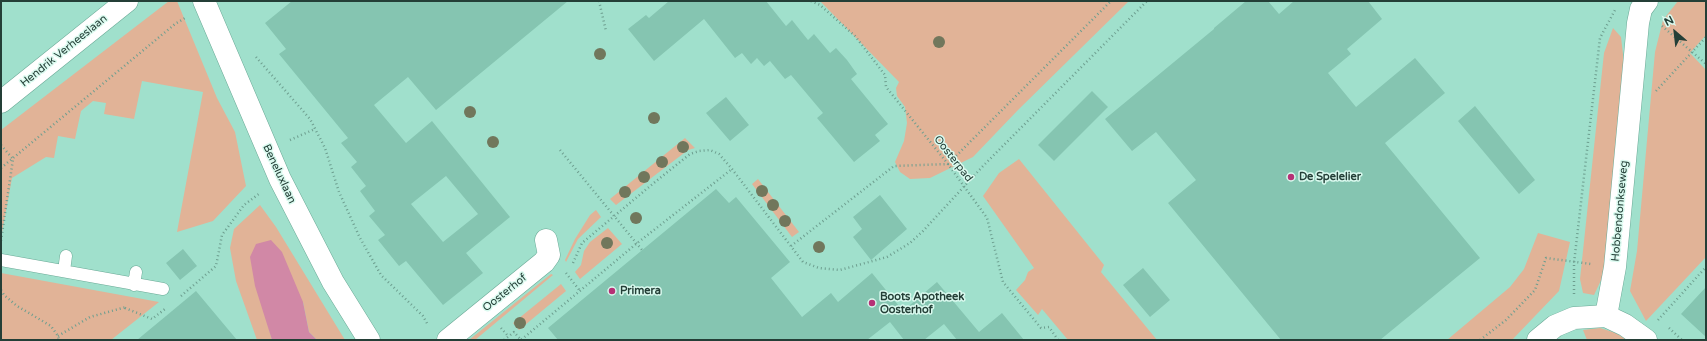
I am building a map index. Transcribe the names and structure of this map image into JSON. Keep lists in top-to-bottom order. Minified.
{"streets":{"street":["Hendrik Verheeslaan","Beneluxlaan","Hobbendonkseweg","Oosterhof"],"path":["Oosterpad"]},"places":["De Spelelier","Primera","Boots Apotheek Oosterhof"],"north":"top left"}
